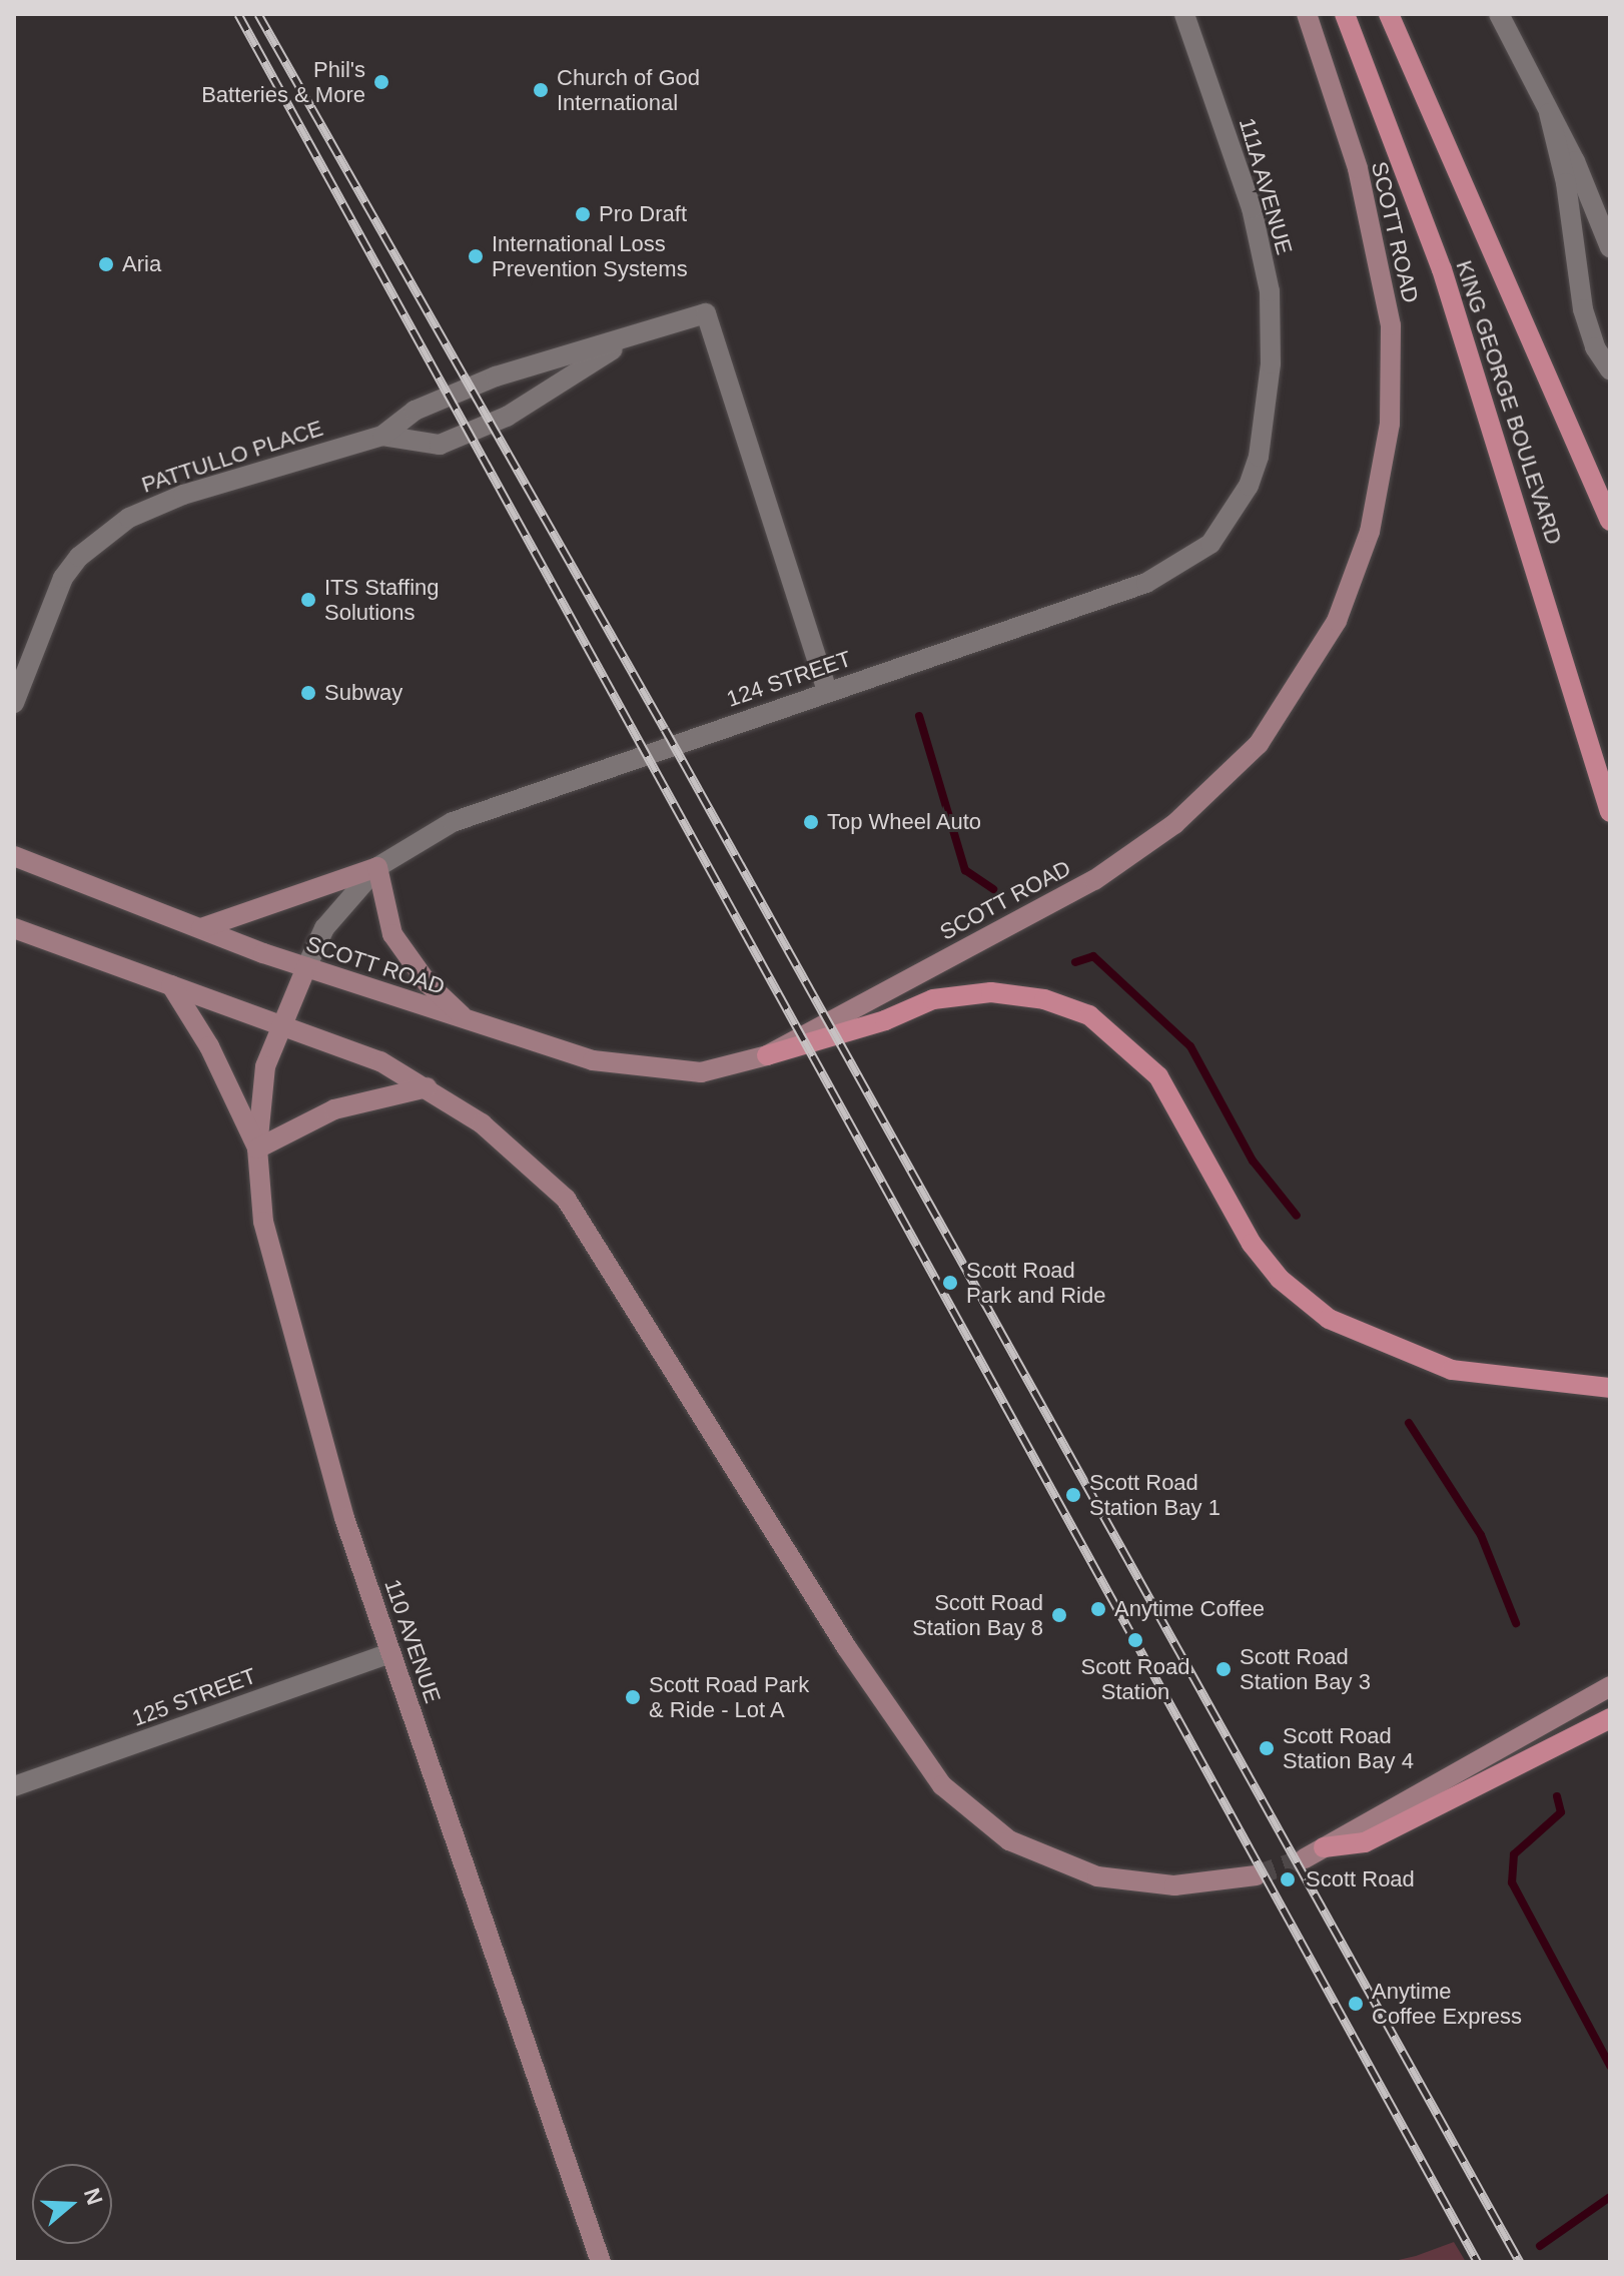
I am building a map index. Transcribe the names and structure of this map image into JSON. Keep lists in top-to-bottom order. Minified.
{"streets":{"main road":["SCOTT ROAD","KING GEORGE BOULEVARD","110 AVENUE"],"street":["111A AVENUE","PATTULLO PLACE","124 STREET","125 STREET"]},"crossings":[["111A AVENUE","124 STREET"],["SCOTT ROAD","124 STREET"],["SCOTT ROAD","110 AVENUE"],["PATTULLO PLACE","124 STREET"],["124 STREET","110 AVENUE"],["110 AVENUE","125 STREET"]],"places":["Phil's Batteries & More","Church of God International","Pro Draft","International Loss Prevention Systems","Aria","ITS Staffing Solutions","Subway","Top Wheel Auto","Scott Road Park and Ride","Scott Road Station Bay 1","Anytime Coffee","Scott Road Station Bay 8","Scott Road Station","Scott Road Station Bay 3","Scott Road Park & Ride - Lot A","Scott Road Station Bay 4","Scott Road","Anytime Coffee Express"],"north":"right"}
